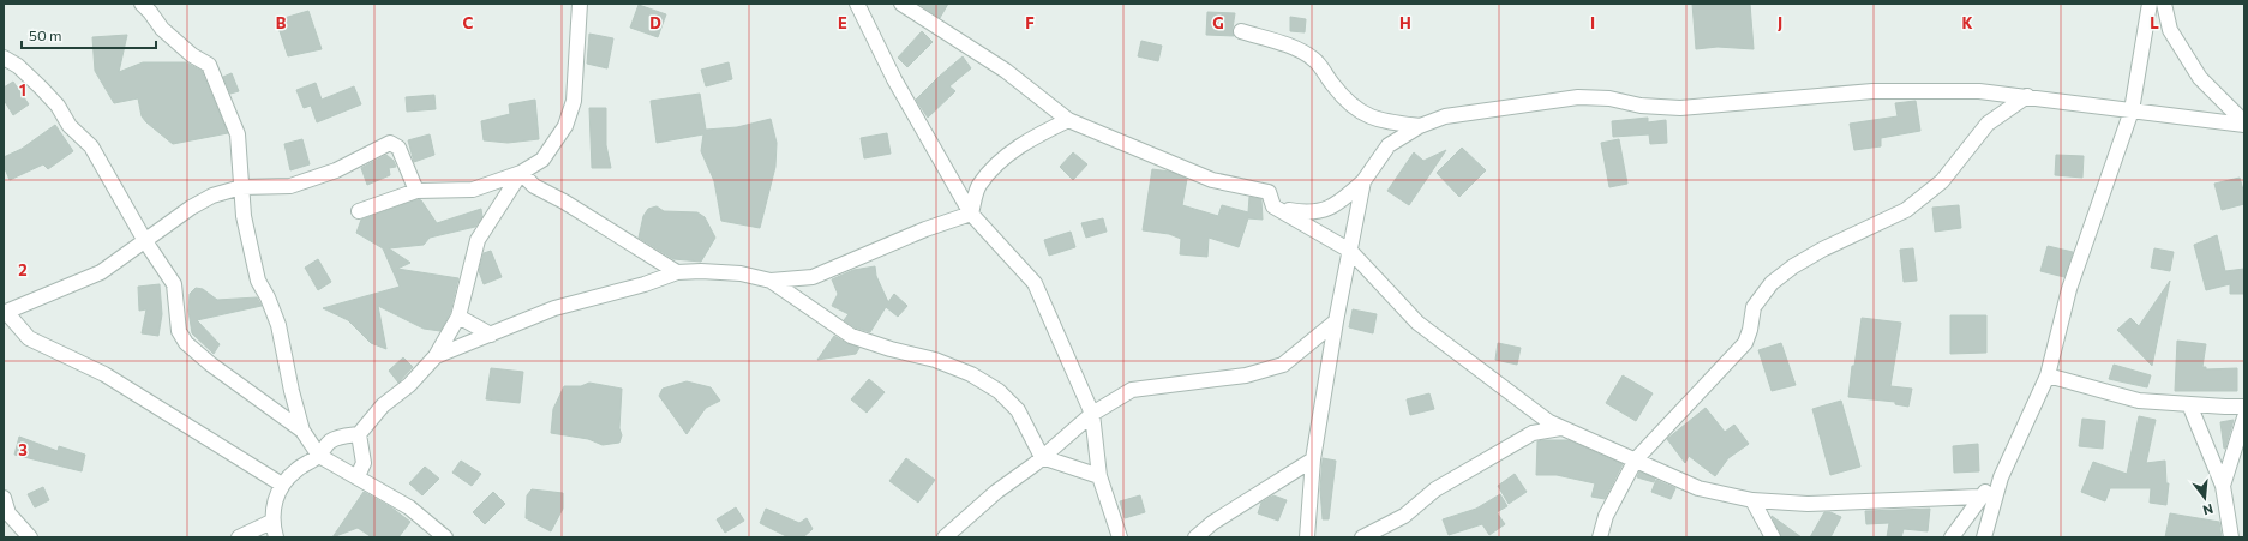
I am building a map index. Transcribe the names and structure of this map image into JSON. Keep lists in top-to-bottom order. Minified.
{"scale_bar":"50 m","north":"bottom","grid":{"columns":["B","C","D","E","F","G","H","I","J","K","L"],"rows":["1","2","3"]}}
